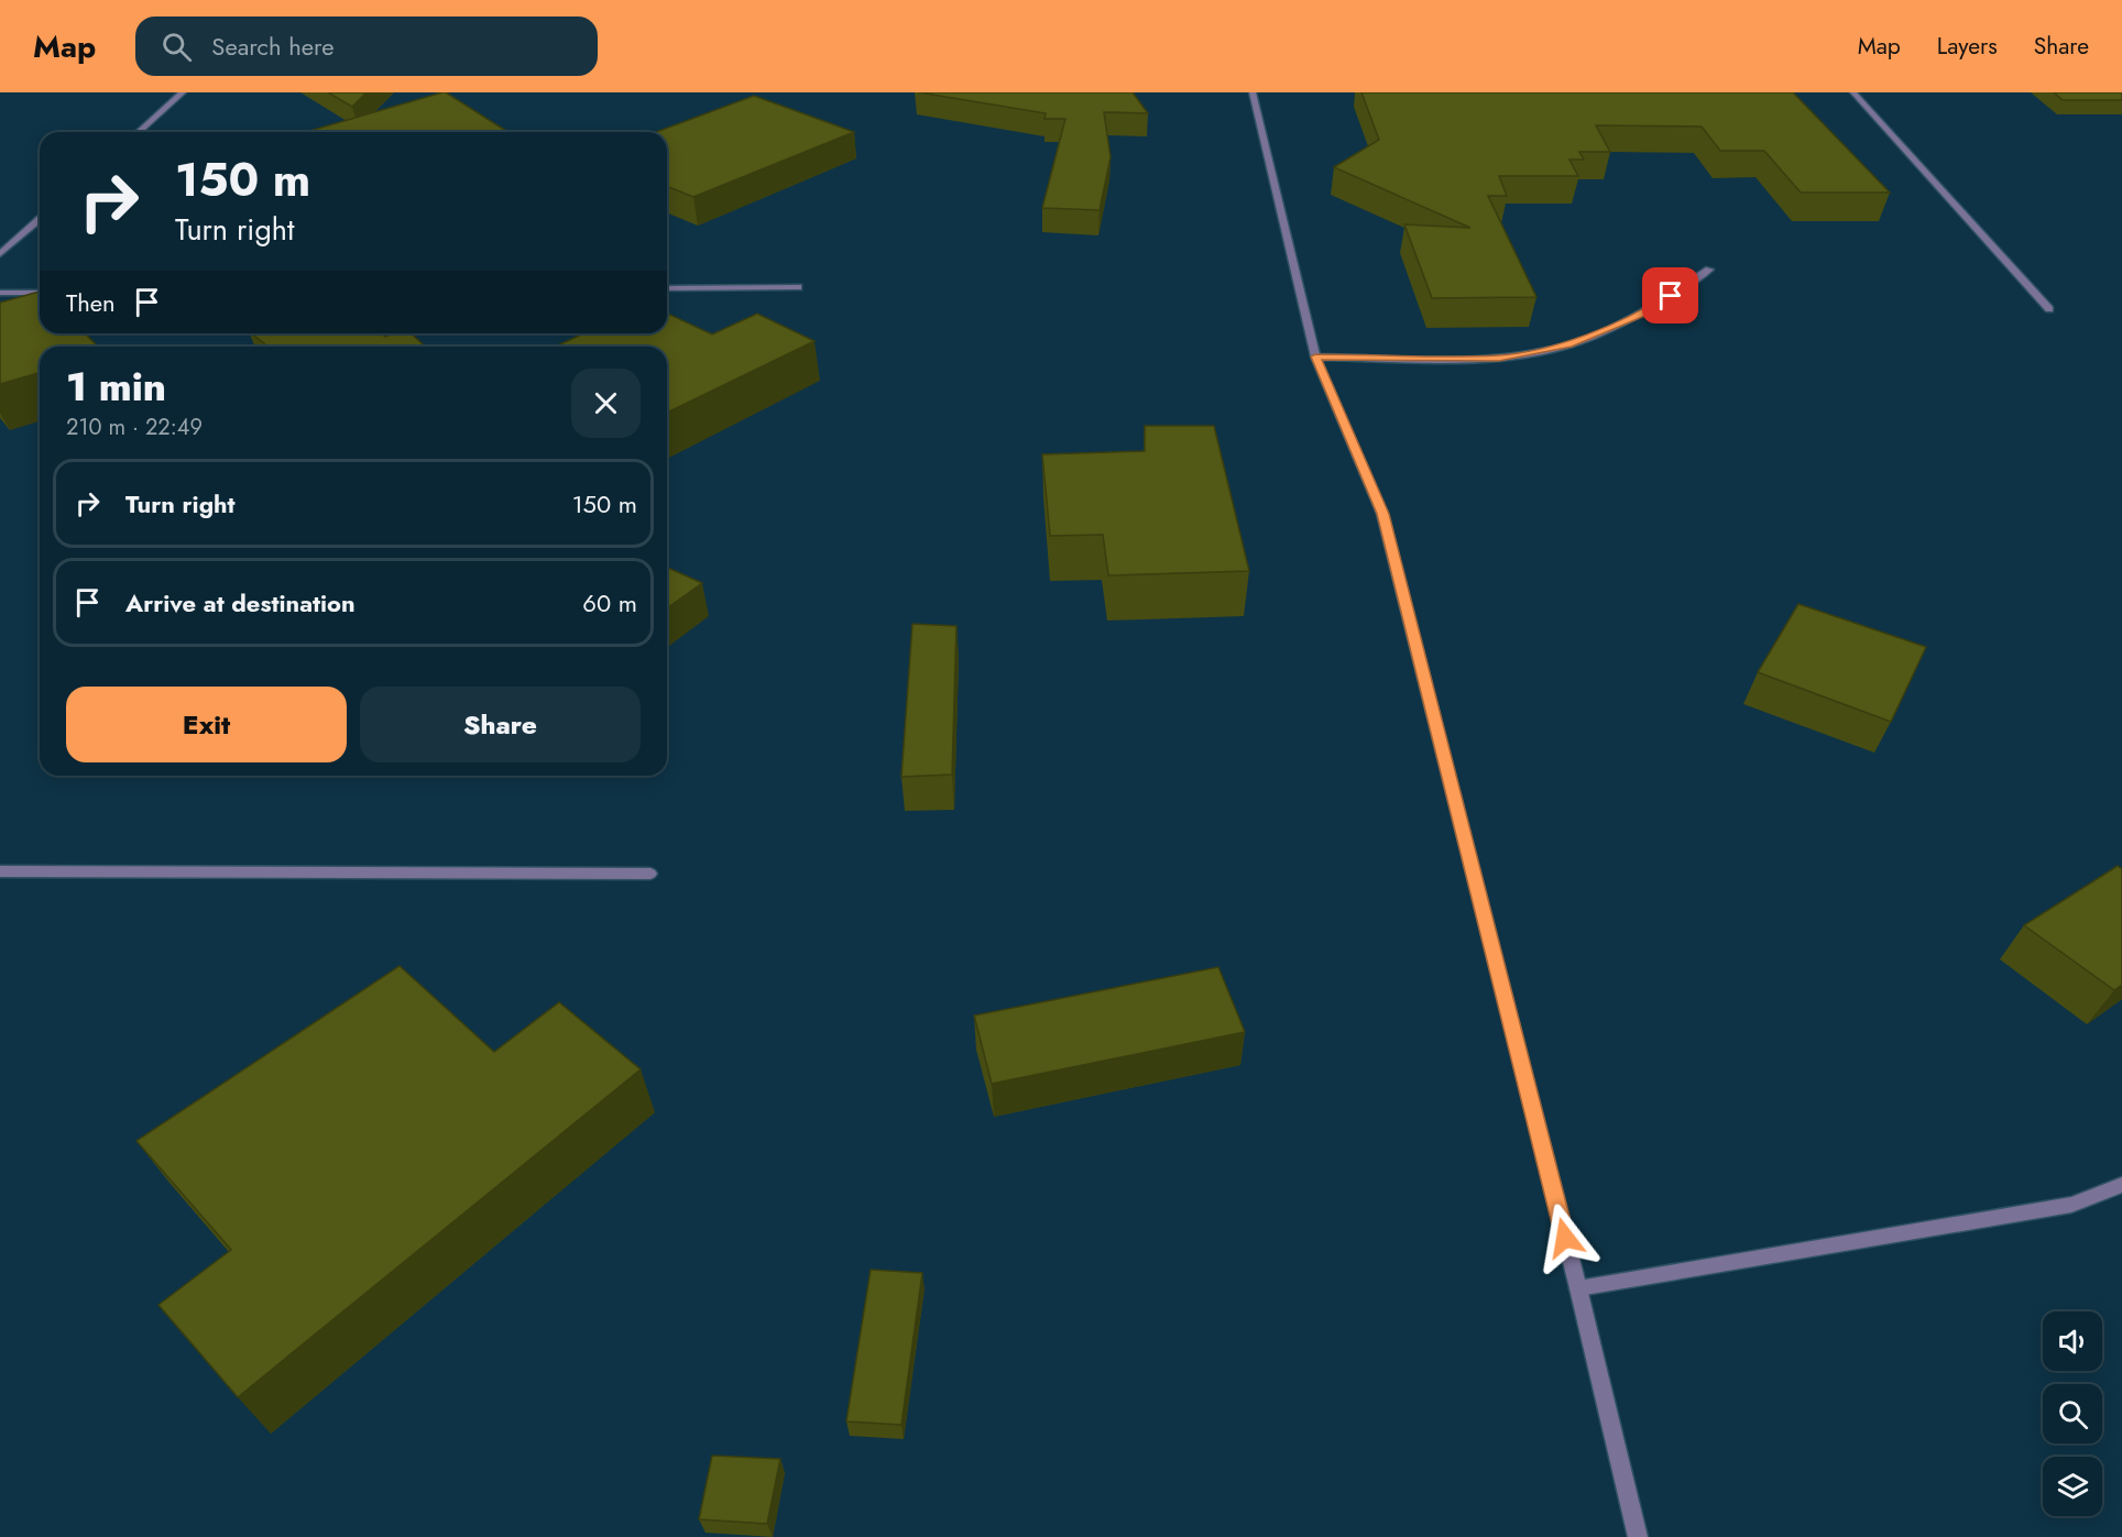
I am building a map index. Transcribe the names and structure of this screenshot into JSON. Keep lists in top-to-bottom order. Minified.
{"page":{"header":"Map","search":"Search here","nav":["Map","Layers","Share"],"turn":["150 m","Turn right"],"then":"Then","heading":["1 min","210 m · 22:49"],"list":[{"name":"Turn right","value":"150 m"},{"name":"Arrive at destination","value":"60 m"}],"buttons":["Exit","Share"]}}
